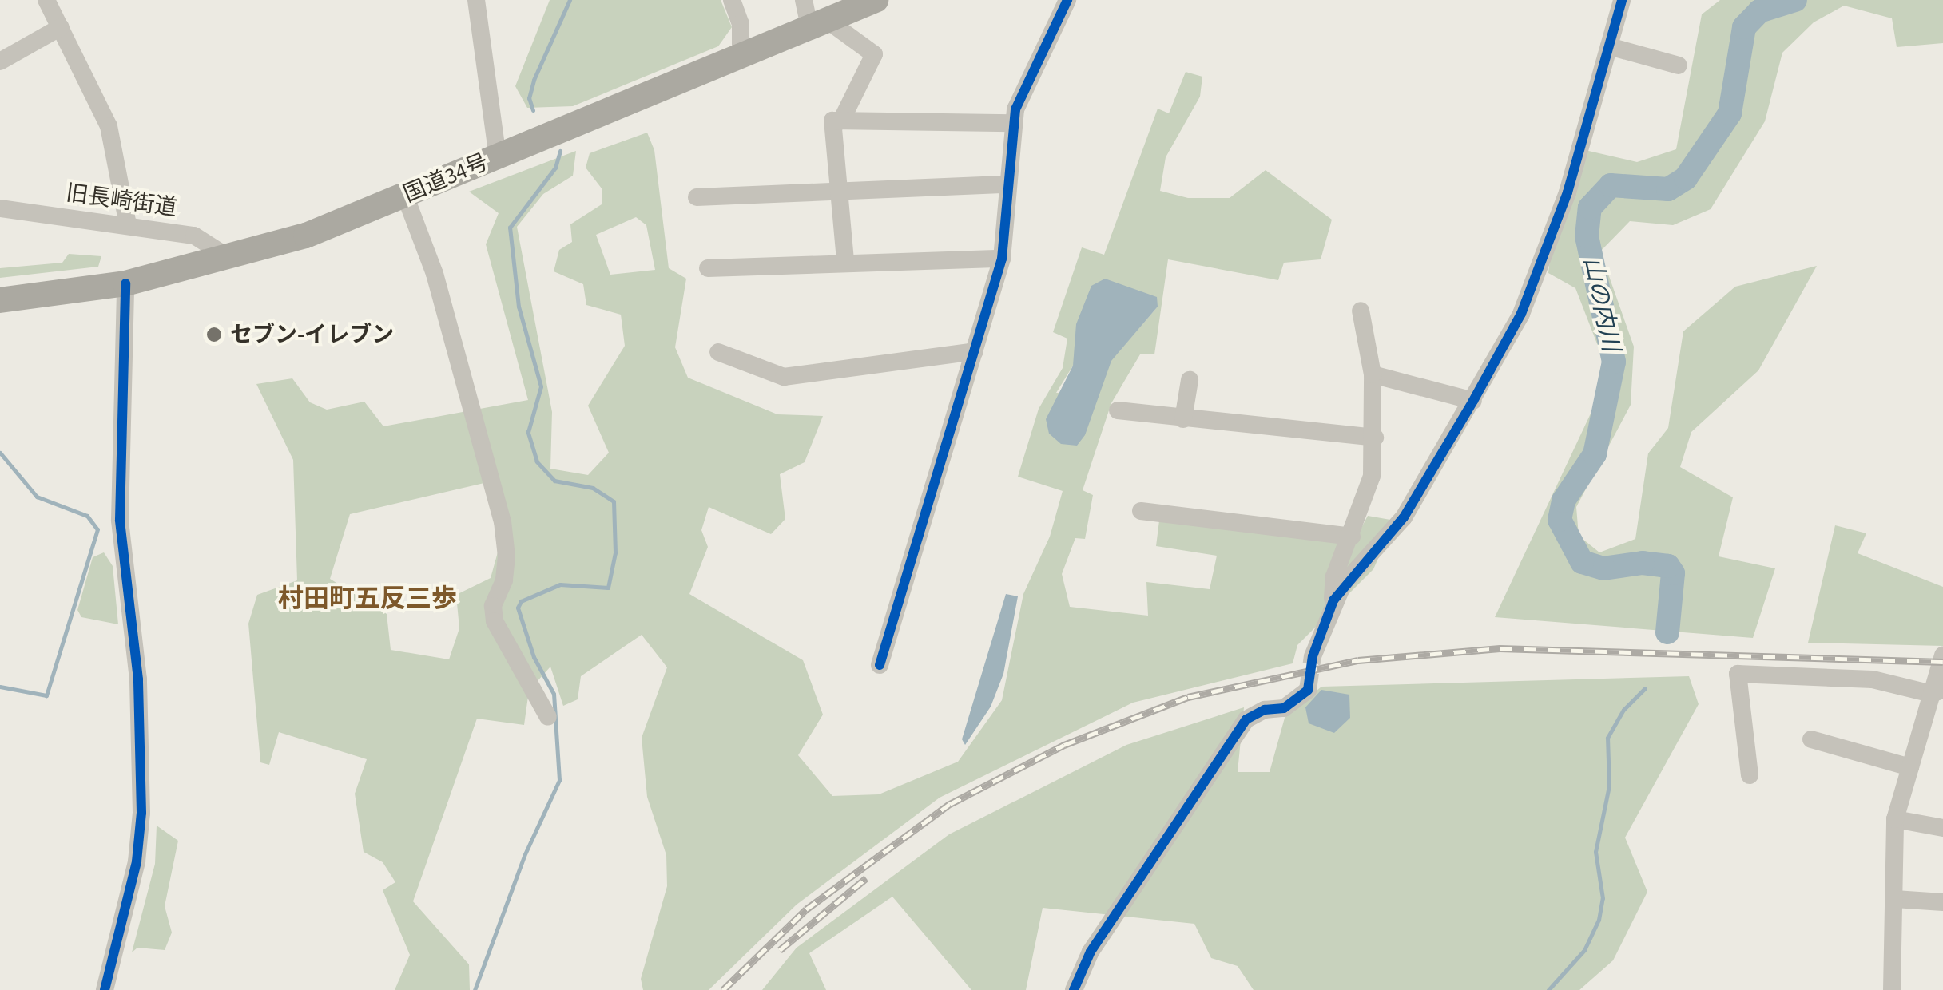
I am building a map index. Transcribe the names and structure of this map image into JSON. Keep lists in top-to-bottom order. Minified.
{"streets":{"highway":["国道34号"],"street":["旧長崎街道"]},"crossings":[["国道34号","旧長崎街道"]],"districts":["村田町五反三歩"],"water":["山の内川"],"places":["セブン-イレブン"]}
